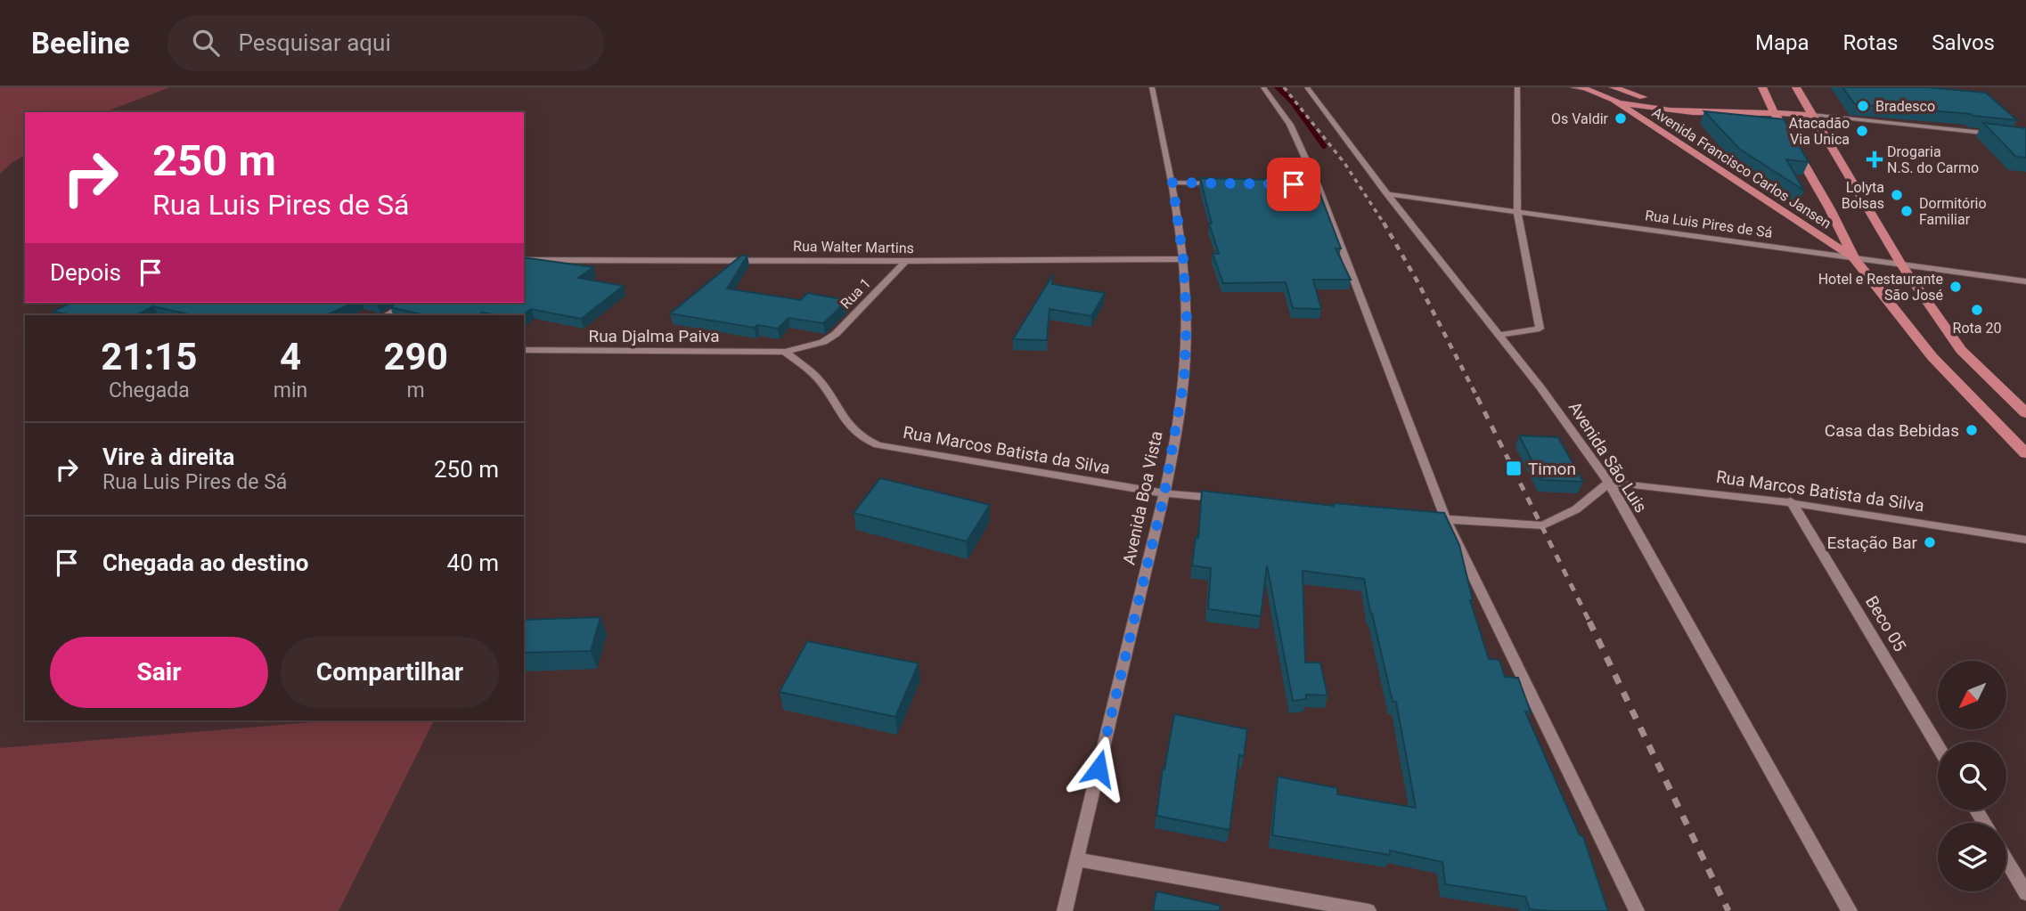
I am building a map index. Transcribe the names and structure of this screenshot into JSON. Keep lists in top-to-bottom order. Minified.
{"streets":{"main road":["Avenida Francisco Carlos Jansen"],"street":["Rua Luis Pires de Sá","Rua Walter Martins","Rua 1","Rua Djalma Paiva","Rua Marcos Batista da Silva","Avenida São Luis","Avenida Boa Vista","Beco 05"]},"crossings":[["Avenida Francisco Carlos Jansen","Rua Luis Pires de Sá"],["Rua Luis Pires de Sá","Avenida São Luis"],["Rua Walter Martins","Rua 1"],["Rua Walter Martins","Avenida Boa Vista"],["Rua 1","Rua Djalma Paiva"],["Rua Djalma Paiva","Rua Marcos Batista da Silva"],["Rua Marcos Batista da Silva","Avenida São Luis"],["Rua Marcos Batista da Silva","Avenida Boa Vista"],["Rua Marcos Batista da Silva","Beco 05"]],"places":{"other":["Bradesco","Os Valdir","Atacadão Via Unica","Lolyta Bolsas","Dormitório Familiar","Hotel e Restaurante São José","Rota 20","Casa das Bebidas","Estação Bar"],"health":["Drogaria N.S. do Carmo"],"transit":["Timon"]},"north":"bottom left","page":{"header":"Beeline","search":"Pesquisar aqui","nav":["Mapa","Rotas","Salvos"],"turn":["250 m","Rua Luis Pires de Sá"],"then":"Depois","eta":["21:15","Chegada","4","min","290","m"],"list":[{"name":"Vire à direita","note":"Rua Luis Pires de Sá","value":"250 m"},{"name":"Chegada ao destino","value":"40 m"}],"buttons":["Sair","Compartilhar"]}}
